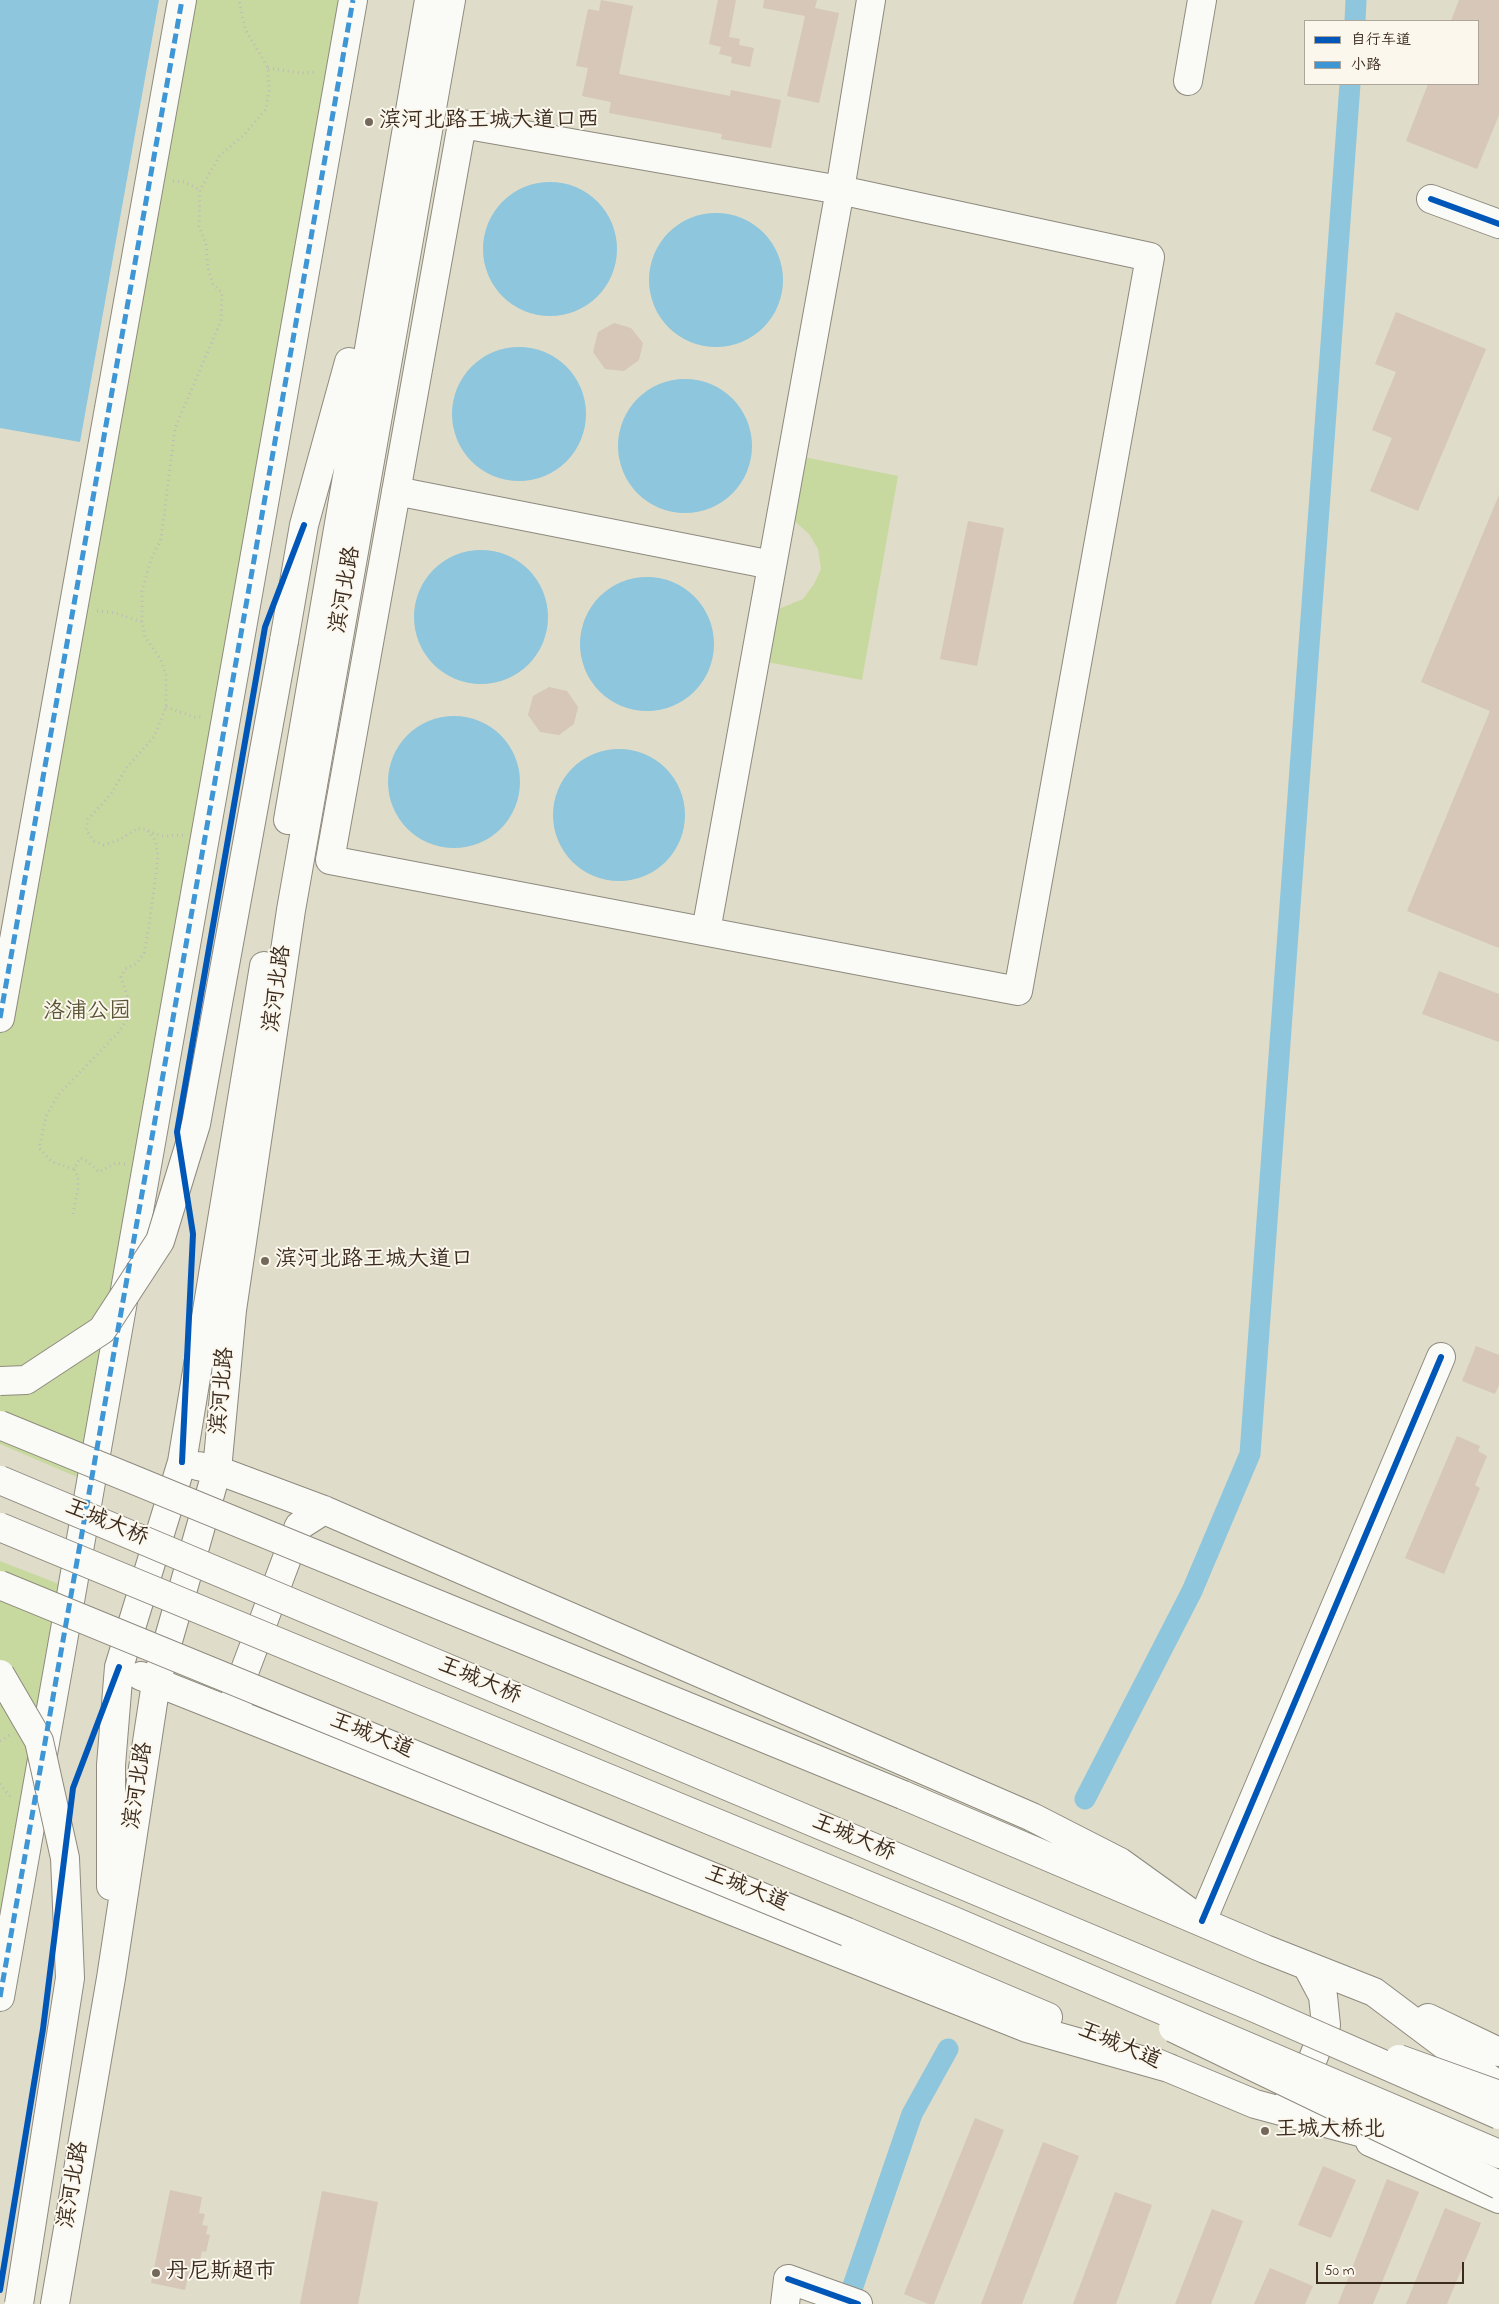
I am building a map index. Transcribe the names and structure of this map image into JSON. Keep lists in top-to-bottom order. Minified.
{"streets":{"main road":["滨河北路","王城大桥","王城大道"]},"parks":["洛浦公园"],"places":["滨河北路王城大道口西","滨河北路王城大道口","王城大桥北","丹尼斯超市"],"legend":["自行车道","小路"],"scale_bar":"50 m"}
